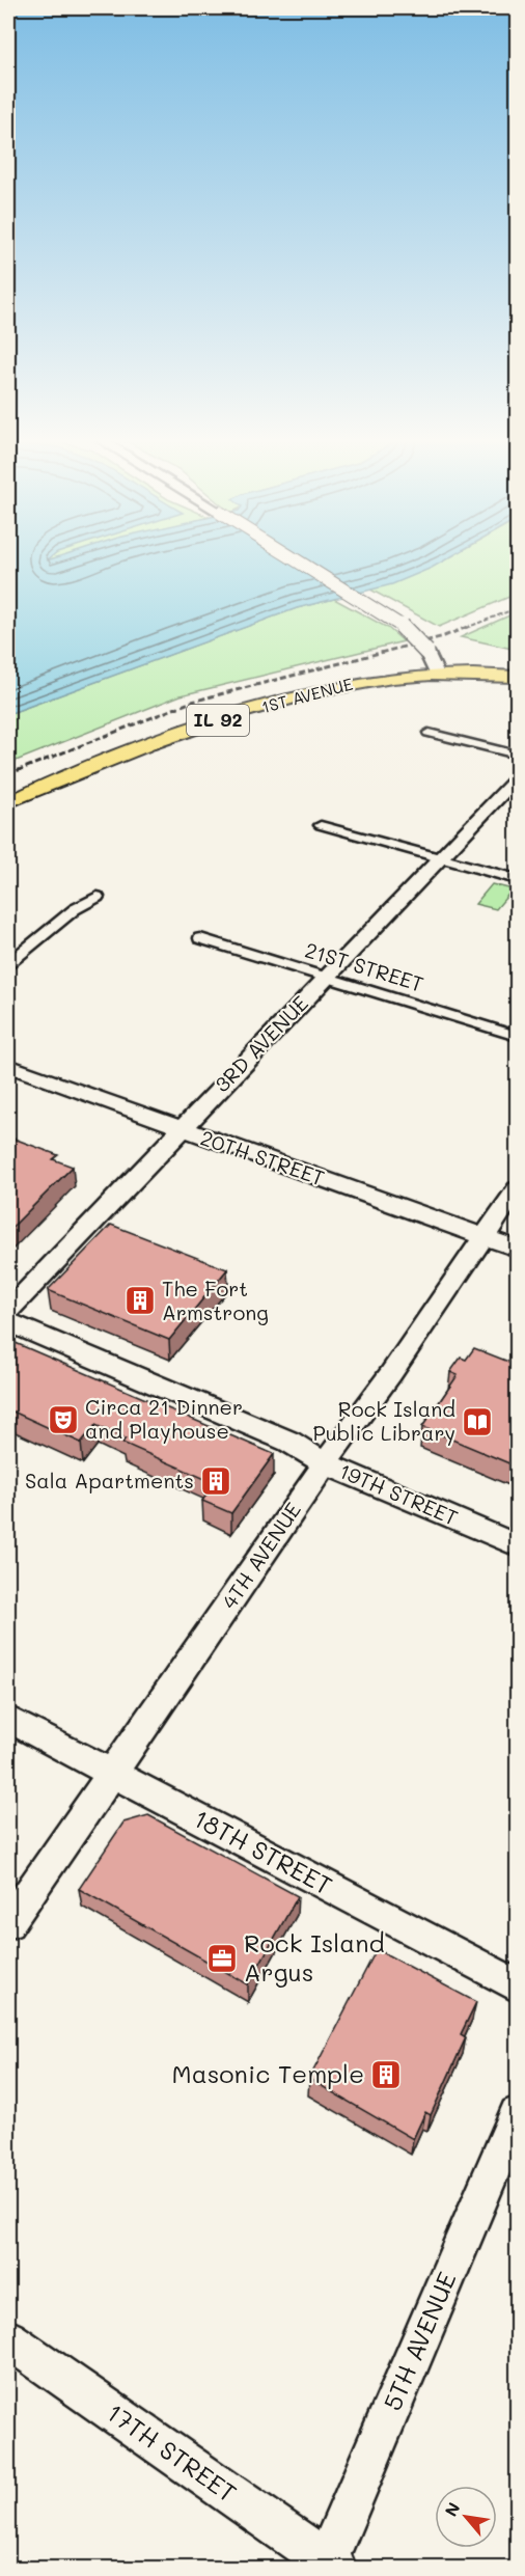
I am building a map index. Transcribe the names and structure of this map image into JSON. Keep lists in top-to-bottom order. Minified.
{"streets":{"main road":["1ST AVENUE","IL 92"],"street":["21ST STREET","3RD AVENUE","20TH STREET","19TH STREET","4TH AVENUE","18TH STREET","5TH AVENUE","17TH STREET"]},"crossings":[["1ST AVENUE","IL 92"],["21ST STREET","3RD AVENUE"],["3RD AVENUE","20TH STREET"],["20TH STREET","4TH AVENUE"],["19TH STREET","4TH AVENUE"],["4TH AVENUE","18TH STREET"],["5TH AVENUE","17TH STREET"]],"places":{"building":["The Fort Armstrong","Sala Apartments","Masonic Temple"],"theatre":["Circa 21 Dinner and Playhouse"],"library":["Rock Island Public Library"],"office":["Rock Island Argus"]},"north":"top left"}
